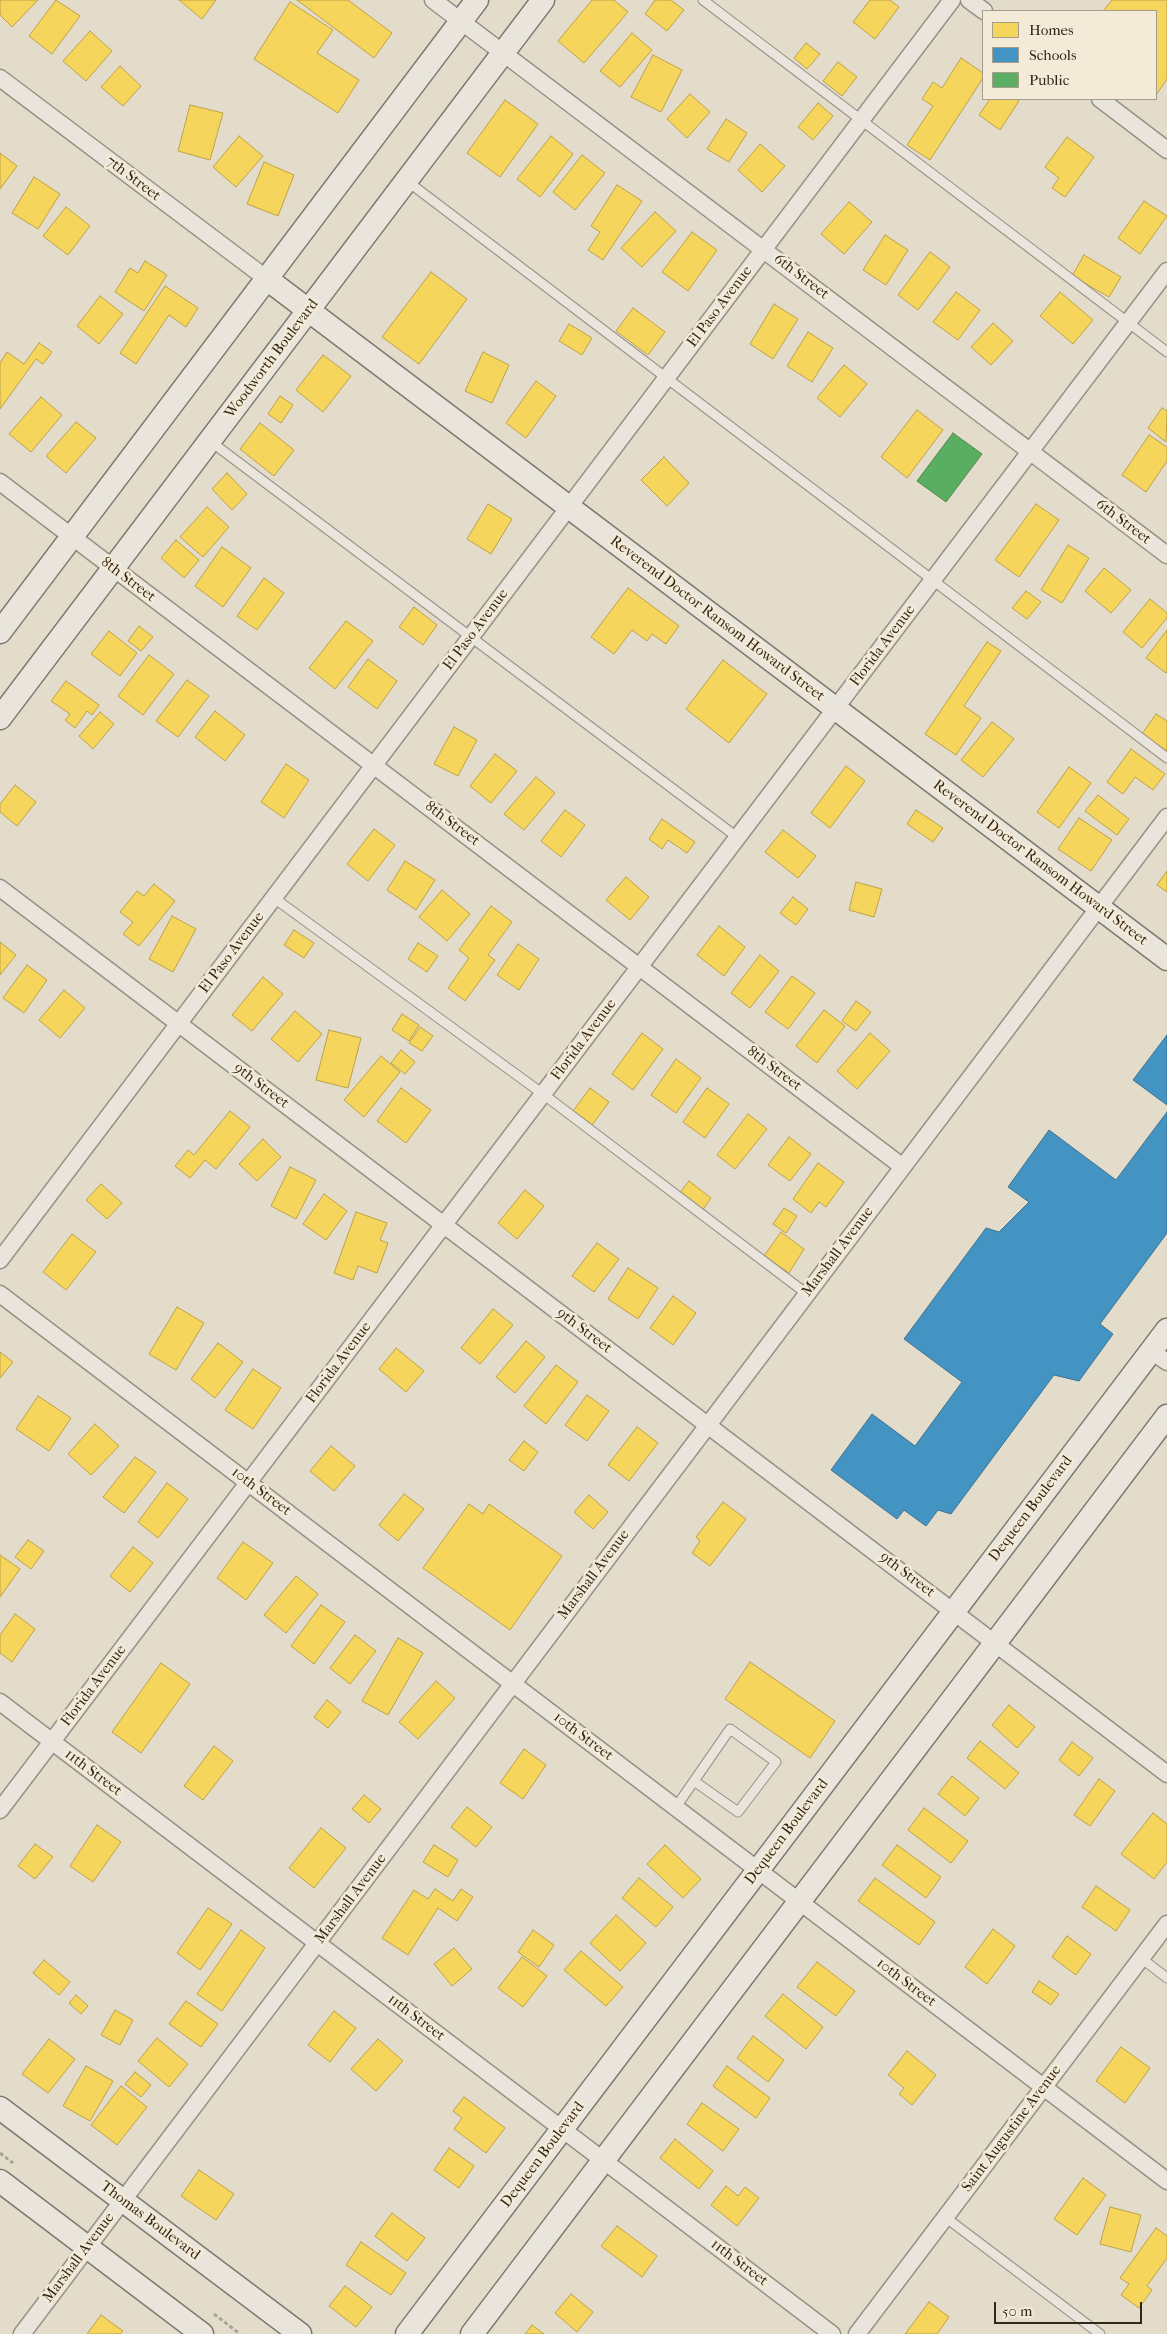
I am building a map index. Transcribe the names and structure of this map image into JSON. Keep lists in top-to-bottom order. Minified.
{"streets":{"street":["7th Street","6th Street","El Paso Avenue","Woodworth Boulevard","8th Street","Reverend Doctor Ransom Howard Street","Florida Avenue","9th Street","Marshall Avenue","10th Street","Dequeen Boulevard","11th Street","Saint Augustine Avenue","Thomas Boulevard"]},"crossings":[["7th Street","Reverend Doctor Ransom Howard Street"],["6th Street","El Paso Avenue"],["6th Street","Woodworth Boulevard"],["6th Street","Florida Avenue"],["El Paso Avenue","8th Street"],["El Paso Avenue","Reverend Doctor Ransom Howard Street"],["El Paso Avenue","9th Street"],["Woodworth Boulevard","8th Street"],["Woodworth Boulevard","Reverend Doctor Ransom Howard Street"],["8th Street","Florida Avenue"],["8th Street","Marshall Avenue"],["Reverend Doctor Ransom Howard Street","Florida Avenue"],["Reverend Doctor Ransom Howard Street","Marshall Avenue"],["Florida Avenue","9th Street"],["Florida Avenue","10th Street"],["Florida Avenue","11th Street"],["9th Street","Marshall Avenue"],["9th Street","Dequeen Boulevard"],["Marshall Avenue","10th Street"],["Marshall Avenue","11th Street"],["Marshall Avenue","Thomas Boulevard"],["10th Street","Dequeen Boulevard"],["10th Street","Saint Augustine Avenue"],["Dequeen Boulevard","11th Street"]],"legend":["Homes","Schools","Public"],"scale_bar":"50 m"}
